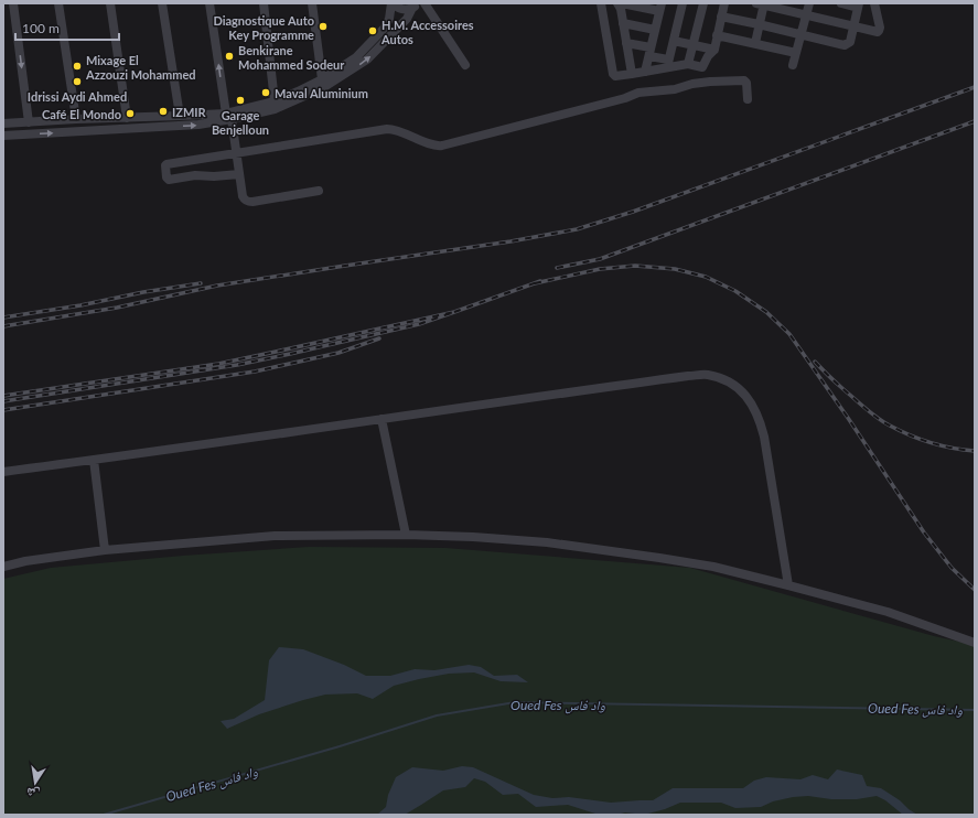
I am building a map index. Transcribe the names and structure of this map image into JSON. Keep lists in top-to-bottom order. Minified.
{"water":["Oued Fes واد فاس"],"places":["Diagnostique Auto Key Programme","H.M. Accessoires Autos","Benkirane Mohammed Sodeur","Mixage El Azzouzi Mohammed","Idrissi Aydi Ahmed","Maval Aluminium","Garage Benjelloun","IZMIR","Café El Mondo"],"scale_bar":"100 m","north":"bottom"}
